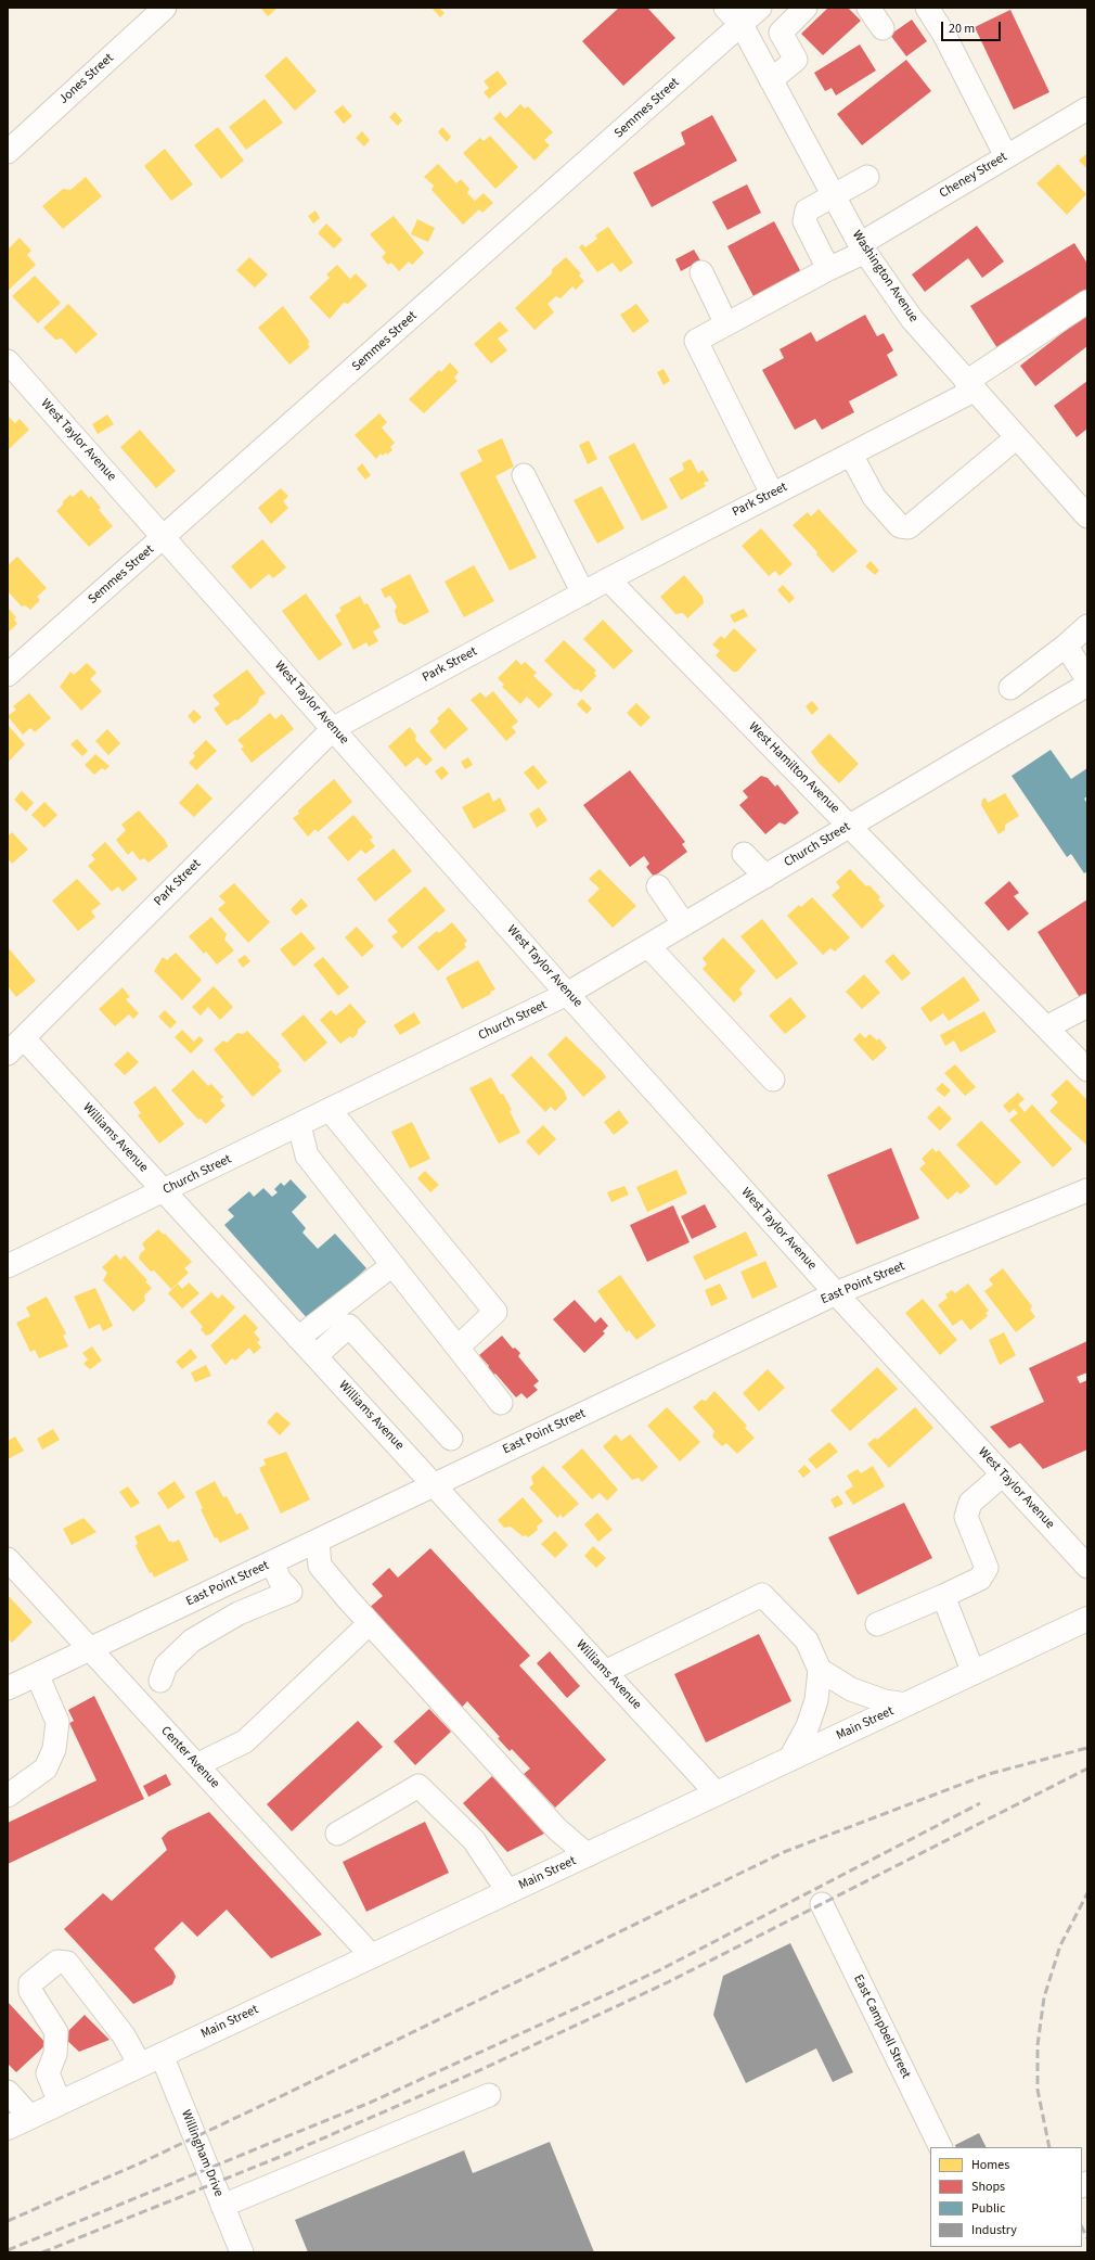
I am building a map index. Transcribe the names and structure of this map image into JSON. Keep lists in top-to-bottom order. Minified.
{"streets":{"main road":["Main Street"],"street":["Jones Street","Semmes Street","Cheney Street","Washington Avenue","West Taylor Avenue","Park Street","West Hamilton Avenue","Church Street","Williams Avenue","East Point Street","Center Avenue","East Campbell Street","Willingham Drive"]},"crossings":[["Semmes Street","Washington Avenue"],["Semmes Street","West Taylor Avenue"],["Cheney Street","Washington Avenue"],["Cheney Street","Park Street"],["Washington Avenue","Park Street"],["West Taylor Avenue","Park Street"],["West Taylor Avenue","Church Street"],["West Taylor Avenue","East Point Street"],["Park Street","West Hamilton Avenue"],["Park Street","Williams Avenue"],["West Hamilton Avenue","Church Street"],["Church Street","Williams Avenue"],["Williams Avenue","East Point Street"],["Williams Avenue","Main Street"],["East Point Street","Center Avenue"],["Main Street","Center Avenue"],["Main Street","Willingham Drive"]],"legend":["Homes","Shops","Public","Industry"],"scale_bar":"20 m"}
